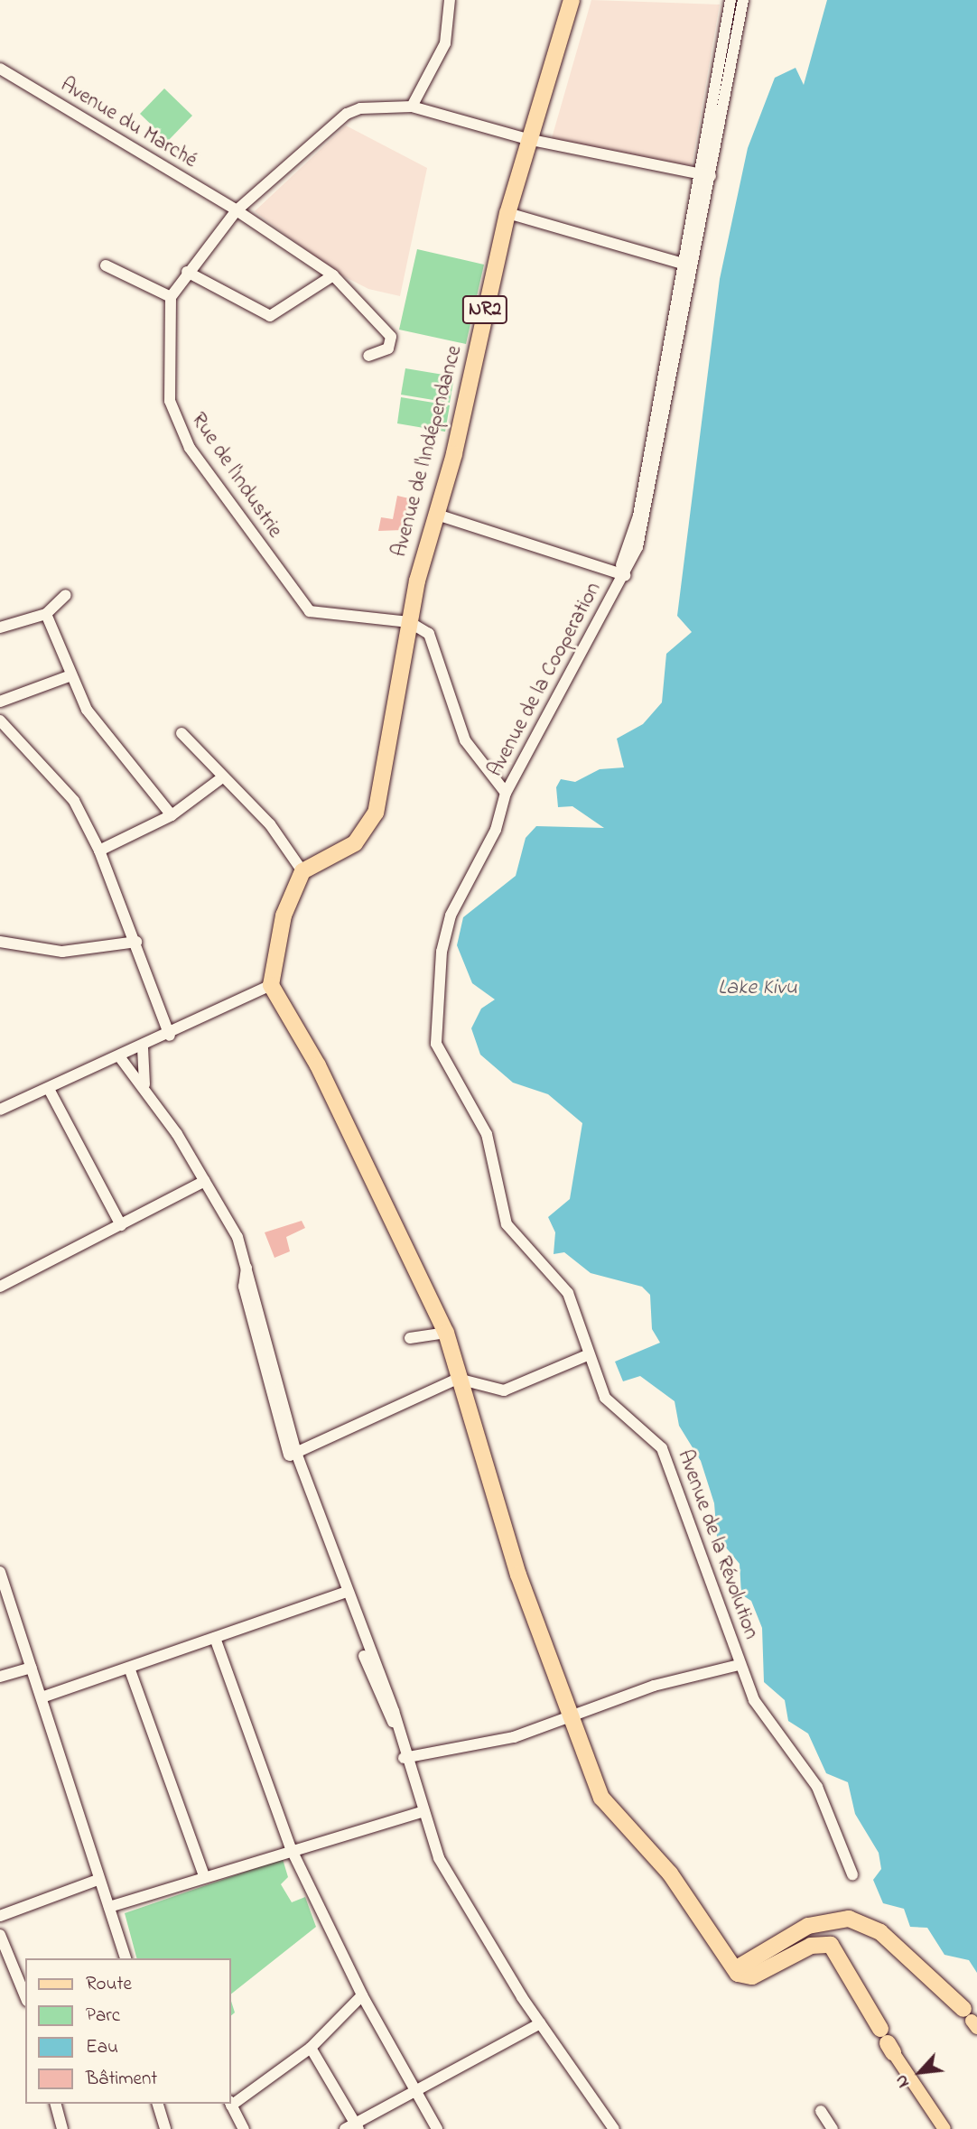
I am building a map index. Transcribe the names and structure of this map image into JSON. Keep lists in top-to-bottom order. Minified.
{"streets":{"highway":["NR2","Avenue de l'Indépendance"],"street":["Avenue du Marché","Rue de l'Industrie","Avenue de la Cooperation","Avenue de la Révolution"]},"crossings":[["Avenue de l'Indépendance","Rue de l'Industrie"],["Avenue de la Cooperation","Avenue de la Révolution"]],"water":["Lake Kivu"],"legend":["Route","Parc","Eau","Bâtiment"],"north":"bottom left"}
